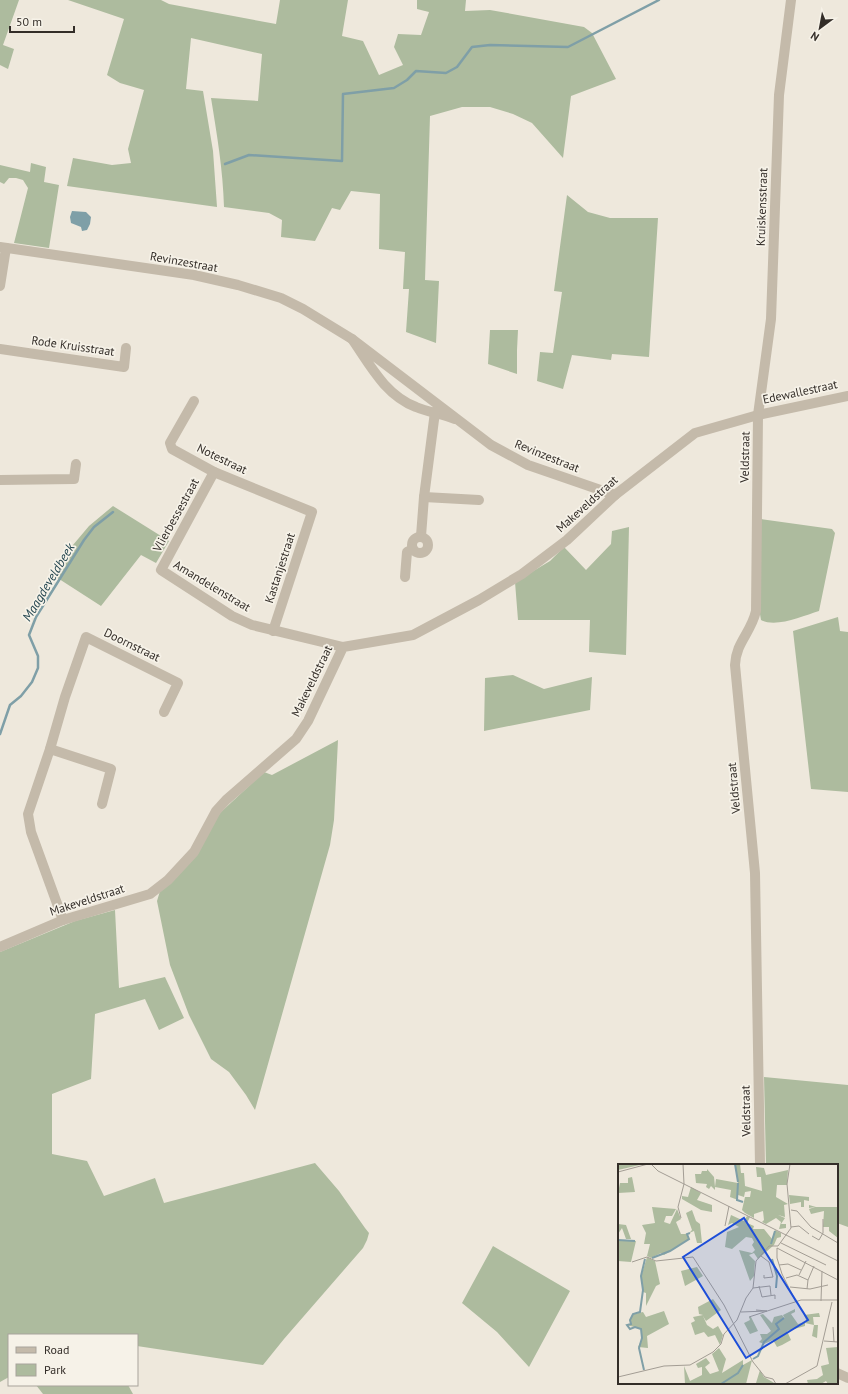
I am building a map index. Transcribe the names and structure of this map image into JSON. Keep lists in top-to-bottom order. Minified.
{"streets":{"street":["Kruiskensstraat","Revinzestraat","Rode Kruisstraat","Edewallestraat","Veldstraat","Notestraat","Makeveldstraat","Vlierbessestraat","Kastanjestraat","Amandelenstraat","Doornstraat"]},"crossings":[["Kruiskensstraat","Edewallestraat"],["Kruiskensstraat","Veldstraat"],["Kruiskensstraat","Makeveldstraat"],["Revinzestraat","Makeveldstraat"],["Edewallestraat","Veldstraat"],["Edewallestraat","Makeveldstraat"],["Veldstraat","Makeveldstraat"],["Notestraat","Vlierbessestraat"],["Notestraat","Kastanjestraat"],["Makeveldstraat","Amandelenstraat"],["Makeveldstraat","Doornstraat"],["Vlierbessestraat","Amandelenstraat"],["Kastanjestraat","Amandelenstraat"]],"water":["Maagdeveldbeek"],"legend":["Road","Park"],"scale_bar":"50 m","north":"bottom left"}
